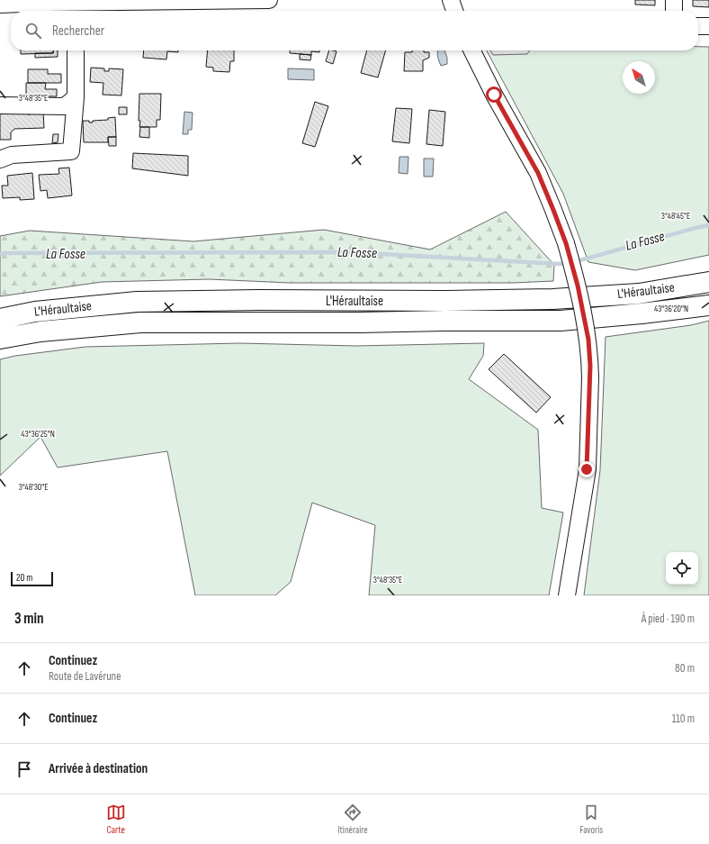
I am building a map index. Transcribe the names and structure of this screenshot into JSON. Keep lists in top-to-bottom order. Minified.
{"streets":{"highway":["L'Héraultaise"]},"water":["La Fosse"],"scale_bar":"20 m","north":"top left","page":{"search":"Rechercher","scale":"20 m","heading":["3 min","À pied · 190 m"],"list":[["Continuez","Route de Lavérune","80 m"],["Continuez","110 m"],"Arrivée à destination"],"nav":["Carte","Itinéraire","Favoris"]},"coordinates":["3°48'35\"E","3°48'45\"E","43°36'20\"N","43°36'25\"N","3°48'30\"E"]}
